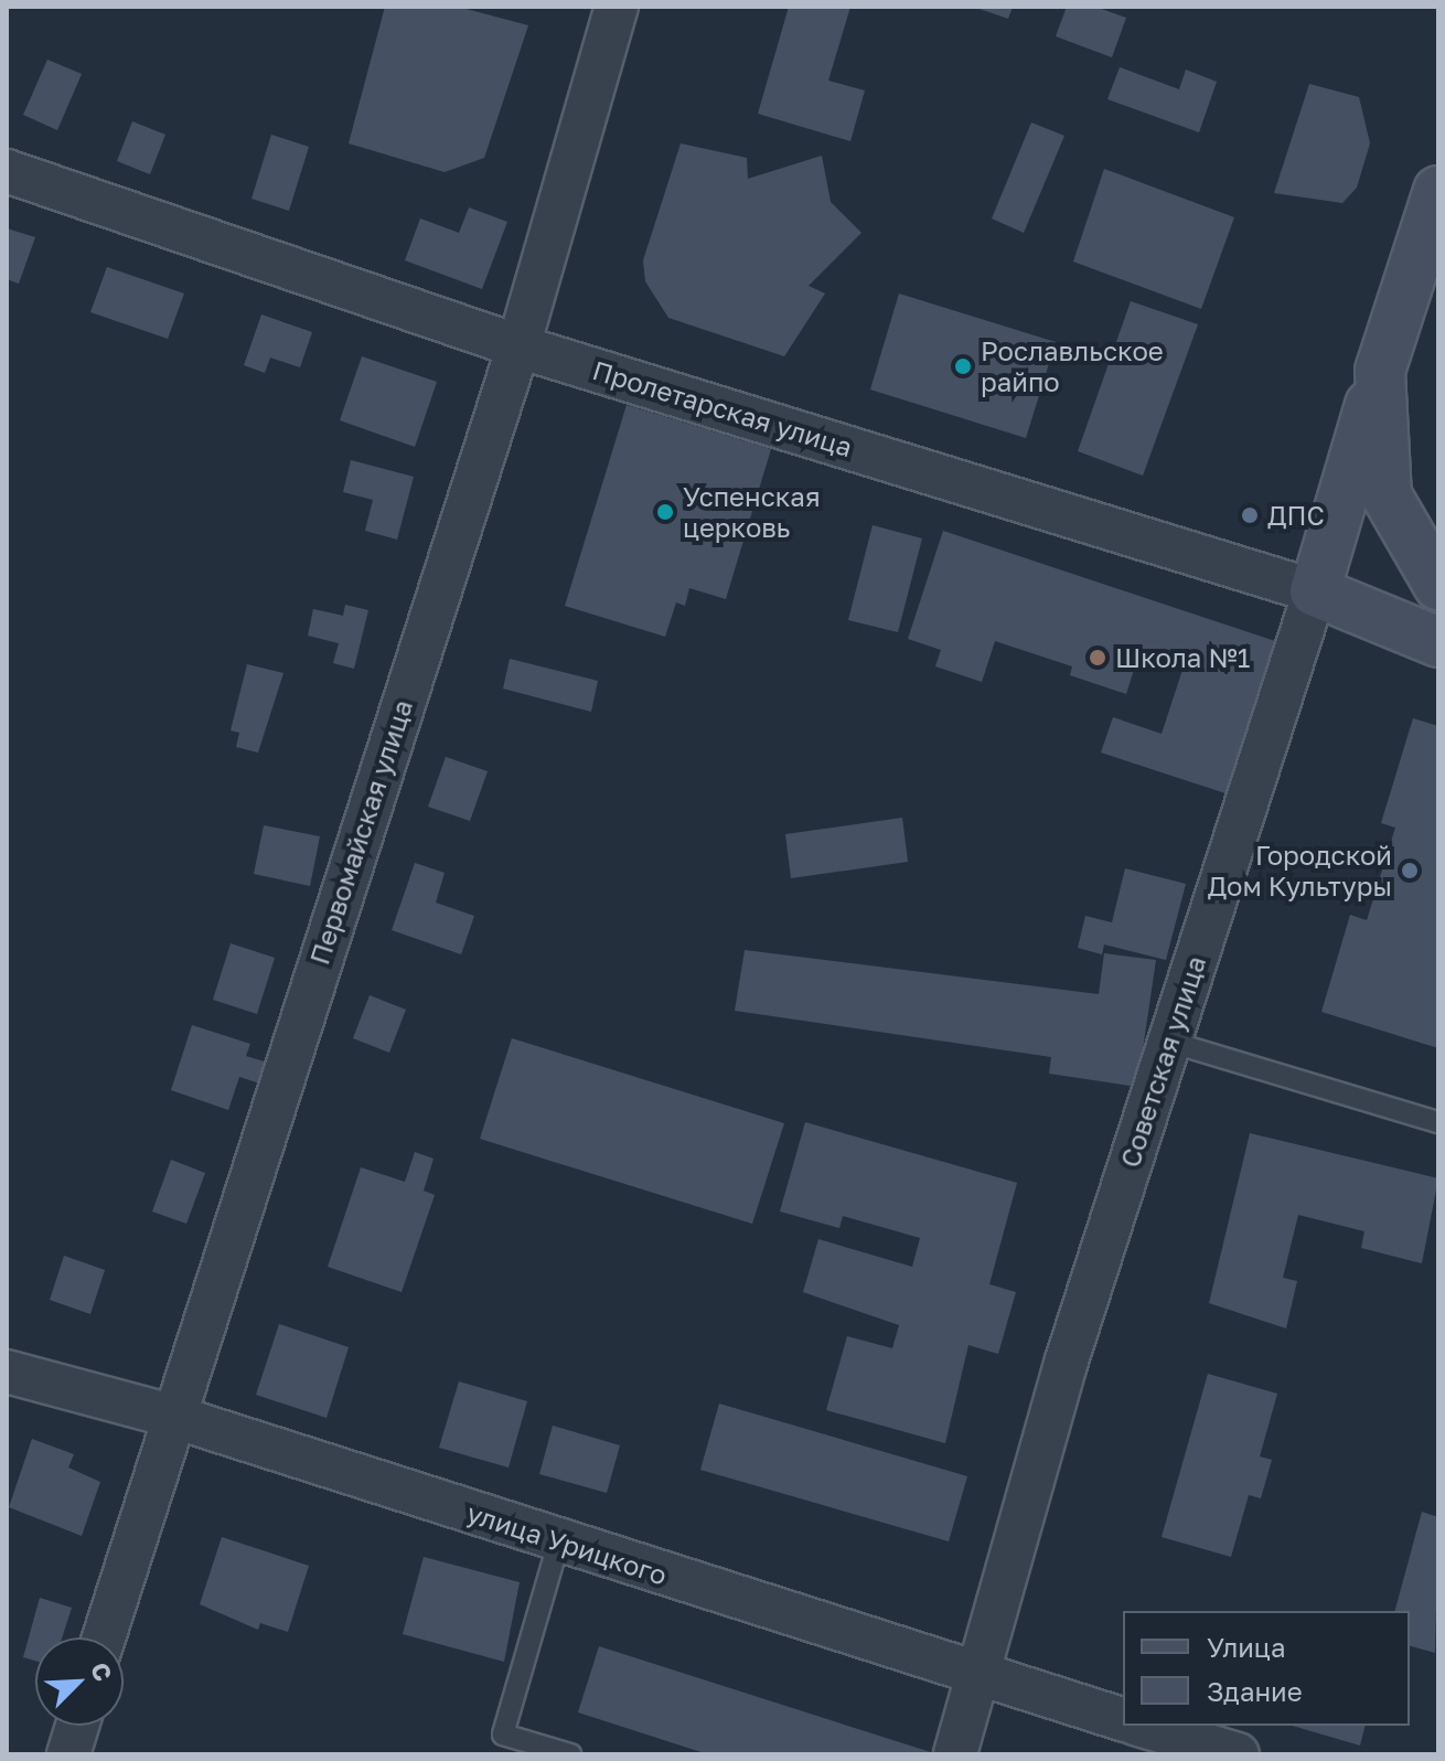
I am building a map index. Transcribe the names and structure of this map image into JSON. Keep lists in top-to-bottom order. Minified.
{"streets":{"main road":["Пролетарская улица","Советская улица"],"street":["Первомайская улица","улица Урицкого"]},"crossings":[["Пролетарская улица","Первомайская улица"],["Пролетарская улица","Советская улица"],["Первомайская улица","улица Урицкого"],["Советская улица","улица Урицкого"]],"places":["Рославльское райпо","Успенская церковь","ДПС","Школа №1","Городской Дом Культуры"],"legend":["Улица","Здание"],"north":"top right"}
